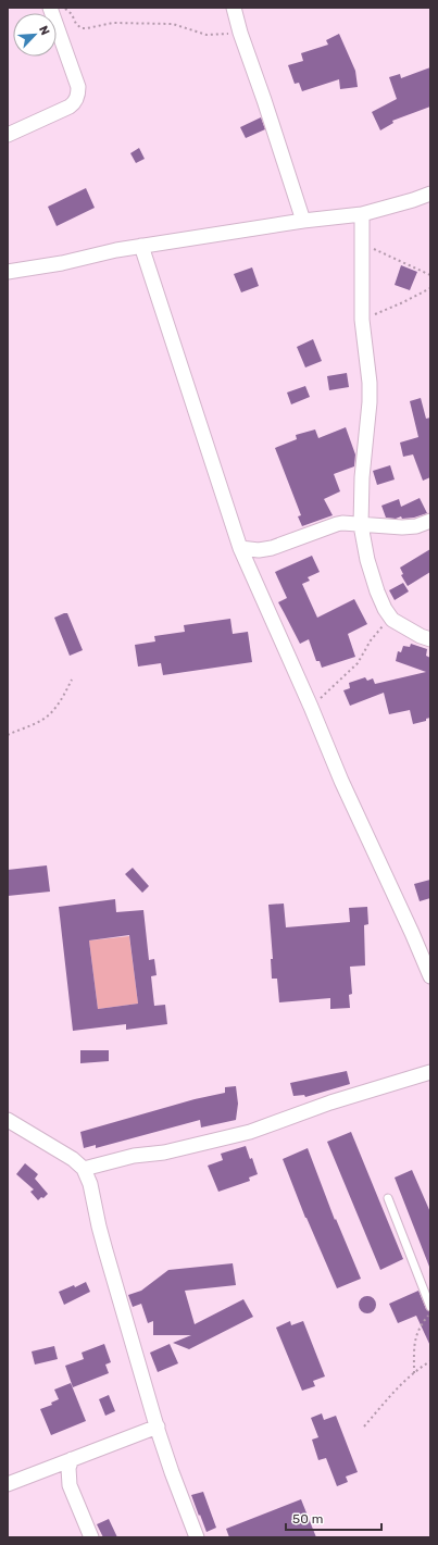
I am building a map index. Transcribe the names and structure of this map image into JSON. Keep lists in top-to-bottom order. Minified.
{"scale_bar":"50 m","north":"top right"}
